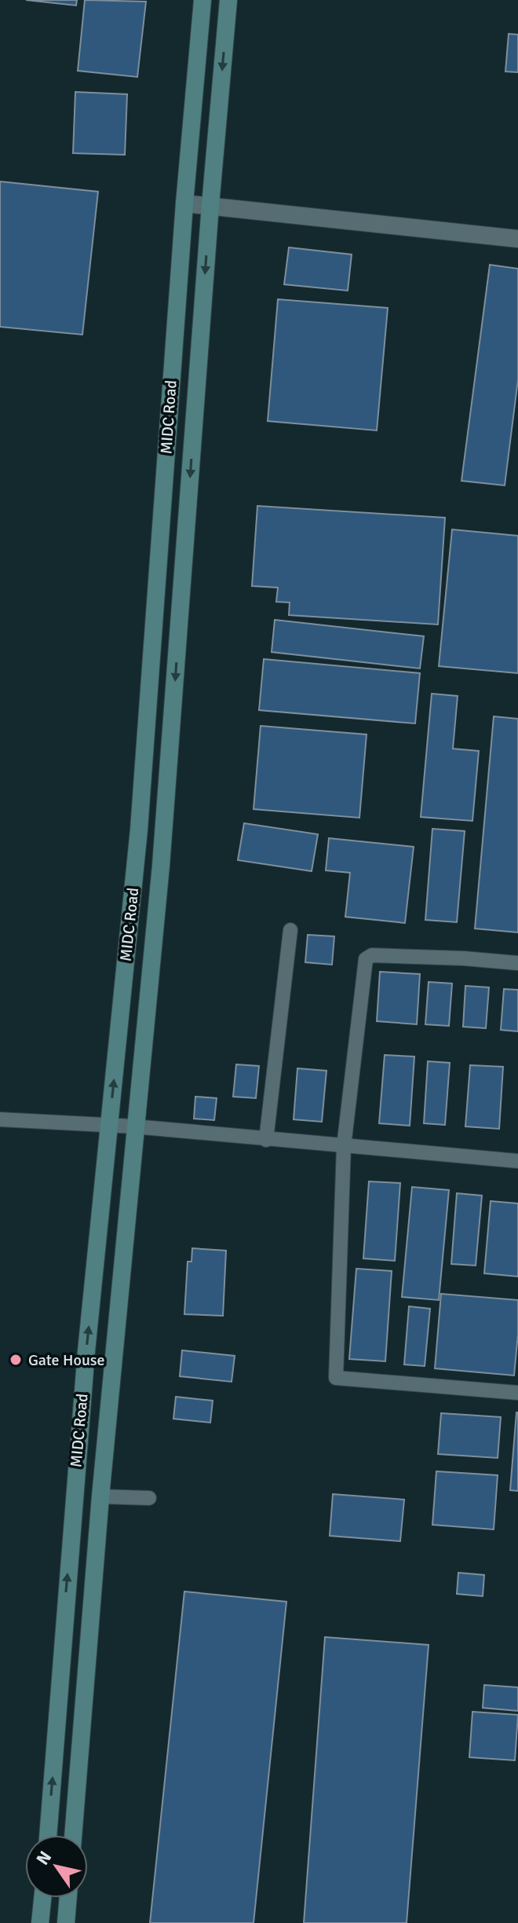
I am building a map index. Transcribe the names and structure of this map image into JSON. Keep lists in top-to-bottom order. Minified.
{"streets":{"main road":["MIDC Road"]},"places":["Gate House"],"north":"top left"}
